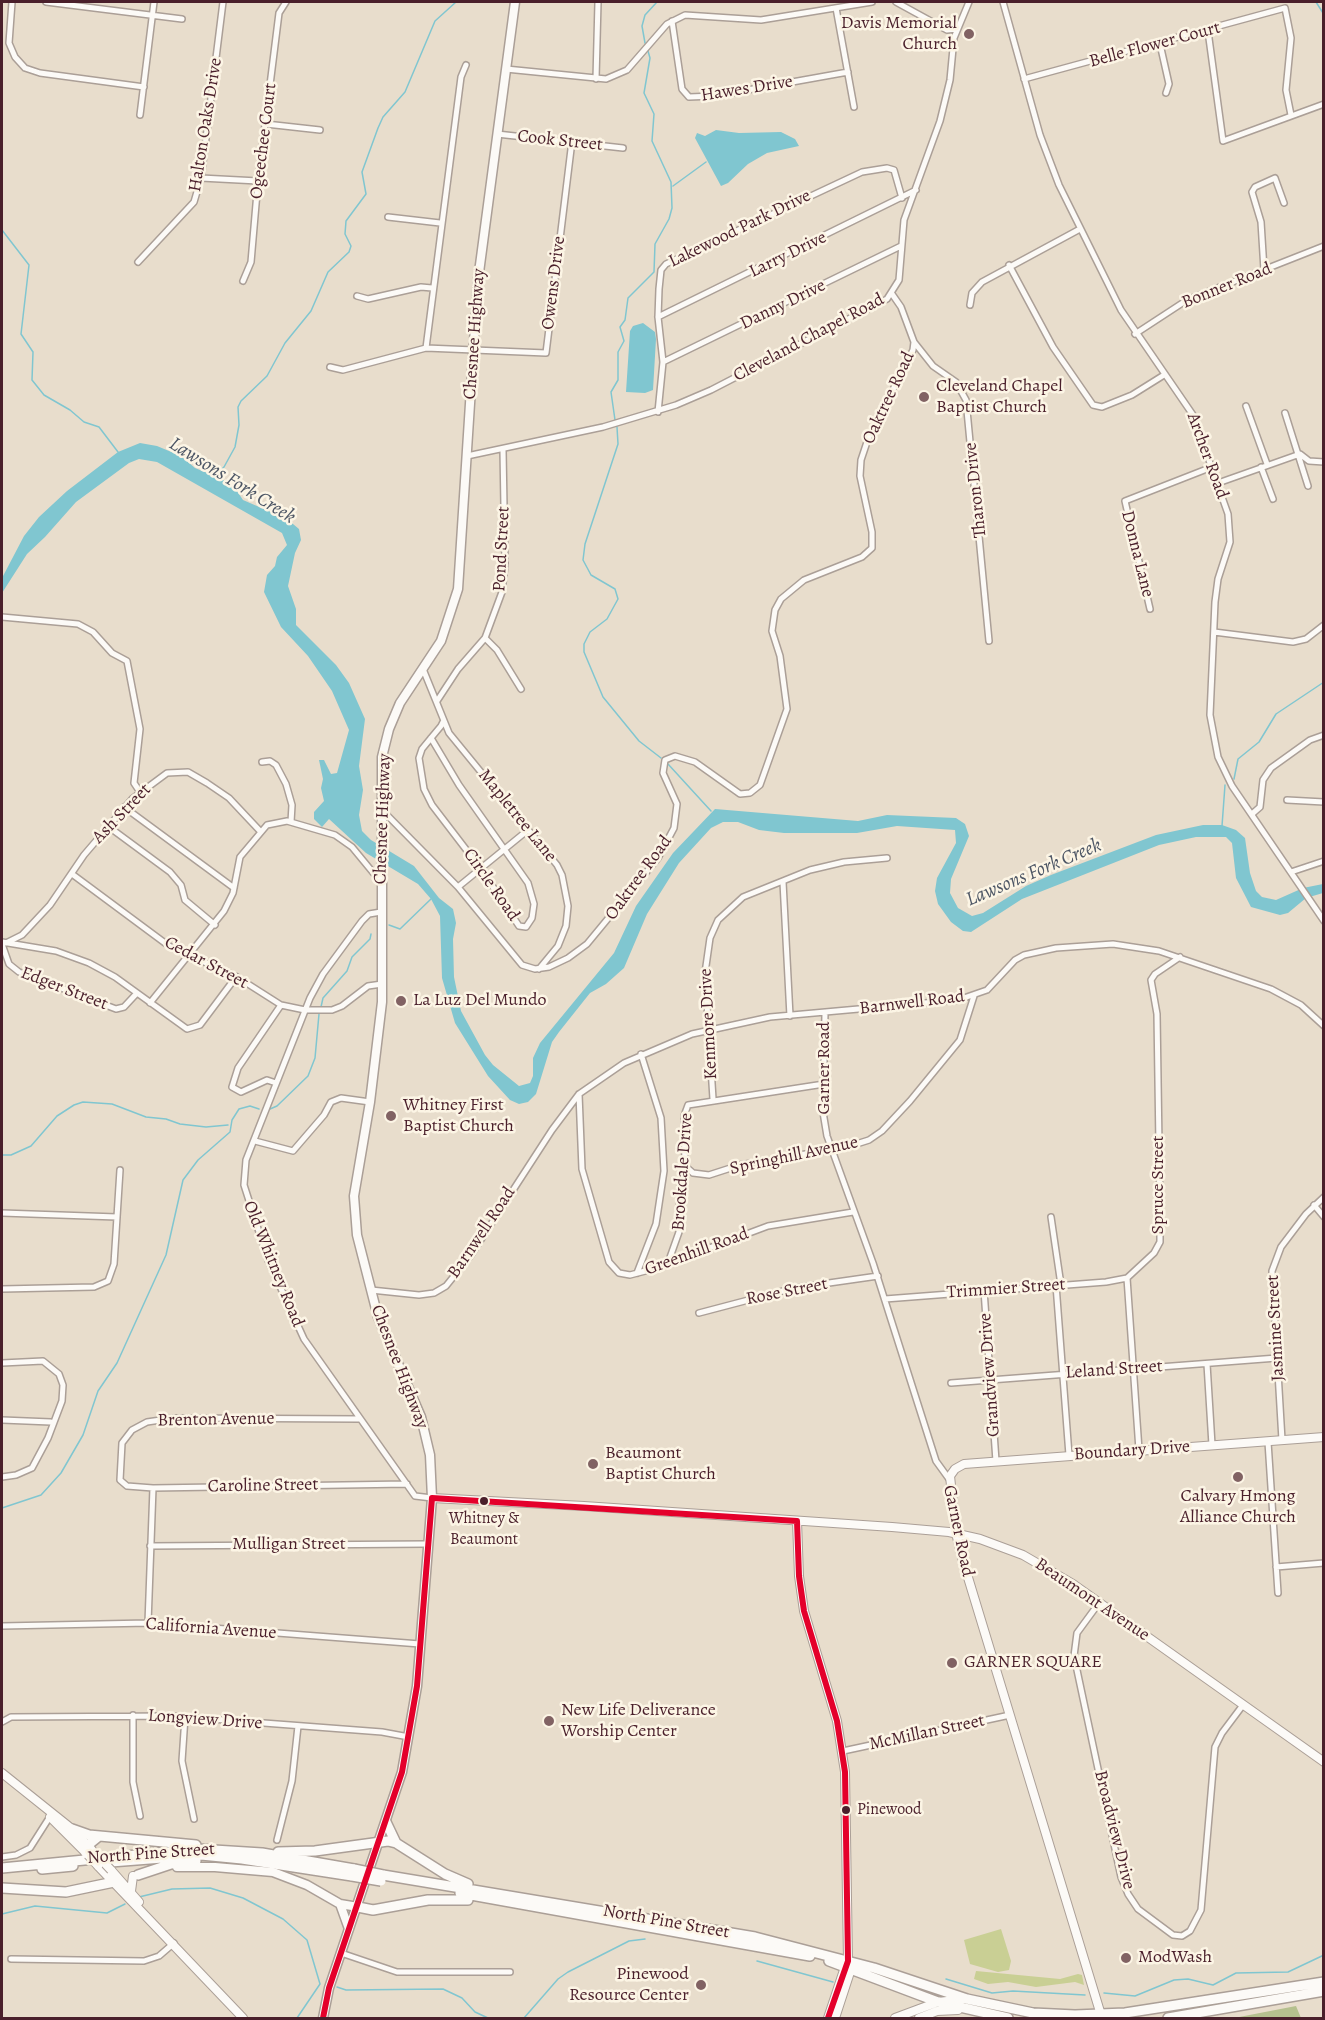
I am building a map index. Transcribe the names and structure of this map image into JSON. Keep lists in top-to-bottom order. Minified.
{"streets":{"highway":["North Pine Street"],"main road":["Chesnee Highway"],"street":["Belle Flower Court","Hawes Drive","Halton Oaks Drive","Ogeechee Court","Cook Street","Lakewood Park Drive","Larry Drive","Owens Drive","Bonner Road","Danny Drive","Cleveland Chapel Road","Oaktree Road","Archer Road","Tharon Drive","Pond Street","Donna Lane","Ash Street","Mapletree Lane","Circle Road","Cedar Street","Edger Street","Barnwell Road","Kenmore Drive","Garner Road","Springhill Avenue","Brookdale Drive","Spruce Street","Greenhill Road","Old Whitney Road","Trimmier Street","Rose Street","Jasmine Street","Leland Street","Grandview Drive","Brenton Avenue","Boundary Drive","Caroline Street","Mulligan Street","Beaumont Avenue","California Avenue","Longview Drive","McMillan Street","Broadview Drive"]},"crossings":[["Belle Flower Court","Archer Road"],["Cook Street","Owens Drive"],["Cook Street","Chesnee Highway"],["Lakewood Park Drive","Larry Drive"],["Lakewood Park Drive","Danny Drive"],["Lakewood Park Drive","Cleveland Chapel Road"],["Larry Drive","Cleveland Chapel Road"],["Owens Drive","Chesnee Highway"],["Bonner Road","Archer Road"],["Danny Drive","Cleveland Chapel Road"],["Chesnee Highway","Cleveland Chapel Road"],["Chesnee Highway","Mapletree Lane"],["Chesnee Highway","Cedar Street"],["Chesnee Highway","Barnwell Road"],["Chesnee Highway","Old Whitney Road"],["Chesnee Highway","Mulligan Street"],["Chesnee Highway","Beaumont Avenue"],["Chesnee Highway","California Avenue"],["Chesnee Highway","Longview Drive"],["Cleveland Chapel Road","Tharon Drive"],["Cleveland Chapel Road","Pond Street"],["Oaktree Road","Tharon Drive"],["Oaktree Road","Mapletree Lane"],["Archer Road","Donna Lane"],["Pond Street","Mapletree Lane"],["Ash Street","Cedar Street"],["Ash Street","Edger Street"],["Mapletree Lane","Circle Road"],["Cedar Street","Old Whitney Road"],["Barnwell Road","Kenmore Drive"],["Barnwell Road","Garner Road"],["Barnwell Road","Springhill Avenue"],["Barnwell Road","Spruce Street"],["Barnwell Road","Greenhill Road"],["Kenmore Drive","Brookdale Drive"],["Garner Road","Springhill Avenue"],["Garner Road","Greenhill Road"],["Garner Road","Trimmier Street"],["Garner Road","Rose Street"],["Garner Road","Boundary Drive"],["Garner Road","Beaumont Avenue"],["Garner Road","McMillan Street"],["Garner Road","North Pine Street"],["Springhill Avenue","Brookdale Drive"],["Brookdale Drive","Greenhill Road"],["Spruce Street","Trimmier Street"],["Old Whitney Road","Brenton Avenue"],["Old Whitney Road","Caroline Street"],["Old Whitney Road","Beaumont Avenue"],["Trimmier Street","Grandview Drive"],["Jasmine Street","Leland Street"],["Jasmine Street","Boundary Drive"],["Leland Street","Grandview Drive"],["Grandview Drive","Boundary Drive"],["Brenton Avenue","Caroline Street"],["Beaumont Avenue","Broadview Drive"]],"water":["Lawsons Fork Creek"],"places":["Davis Memorial Church","Cleveland Chapel Baptist Church","La Luz Del Mundo","Whitney First Baptist Church","Beaumont Baptist Church","Calvary Hmong Alliance Church","Whitney & Beaumont","GARNER SQUARE","New Life Deliverance Worship Center","Pinewood","ModWash","Pinewood Resource Center"]}
